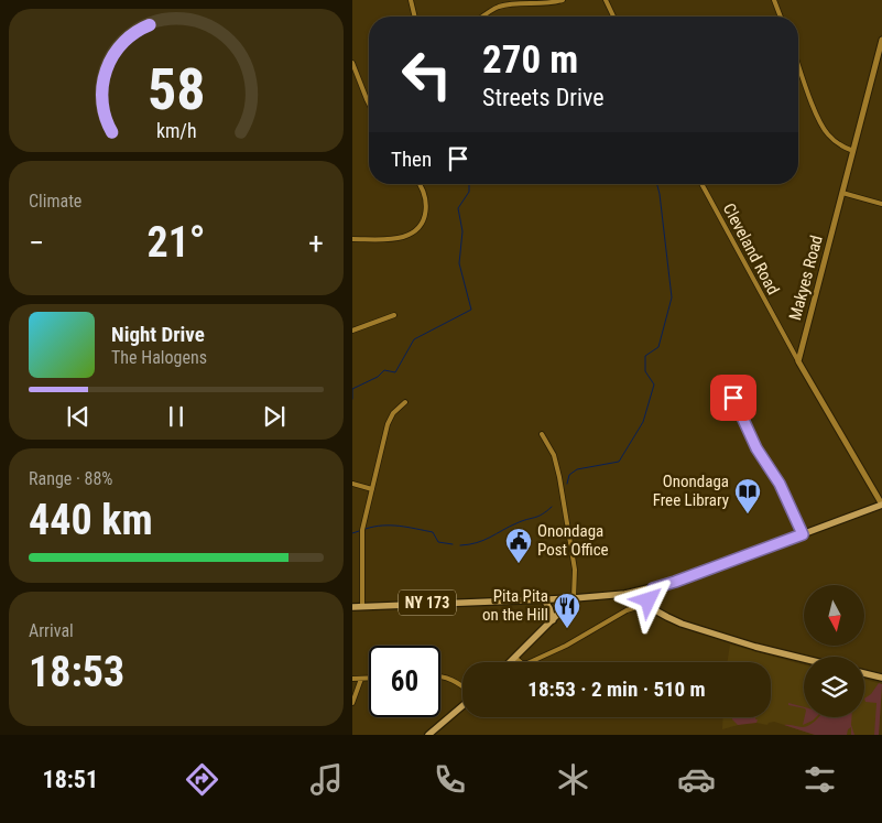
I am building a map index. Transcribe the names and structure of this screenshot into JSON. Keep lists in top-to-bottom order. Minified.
{"streets":{"main road":["NY 173"],"street":["Cleveland Road","Makyes Road"]},"crossings":[["Cleveland Road","Makyes Road"]],"places":{"library":["Onondaga Free Library"],"public building":["Onondaga Post Office"],"restaurant":["Pita Pita on the Hill"]},"north":"bottom","page":{"turn":["270 m","Streets Drive"],"then":"Then","tile":["Climate",["Range · 88%","440 km"],["Arrival","18:53"]],"heat":["−","21°","+"],"song":["Night Drive","The Halogens"],"limit":"60","trip":"18:53 · 2 min · 510 m","tabs":"18:51","gauge":["58","km/h"]}}
